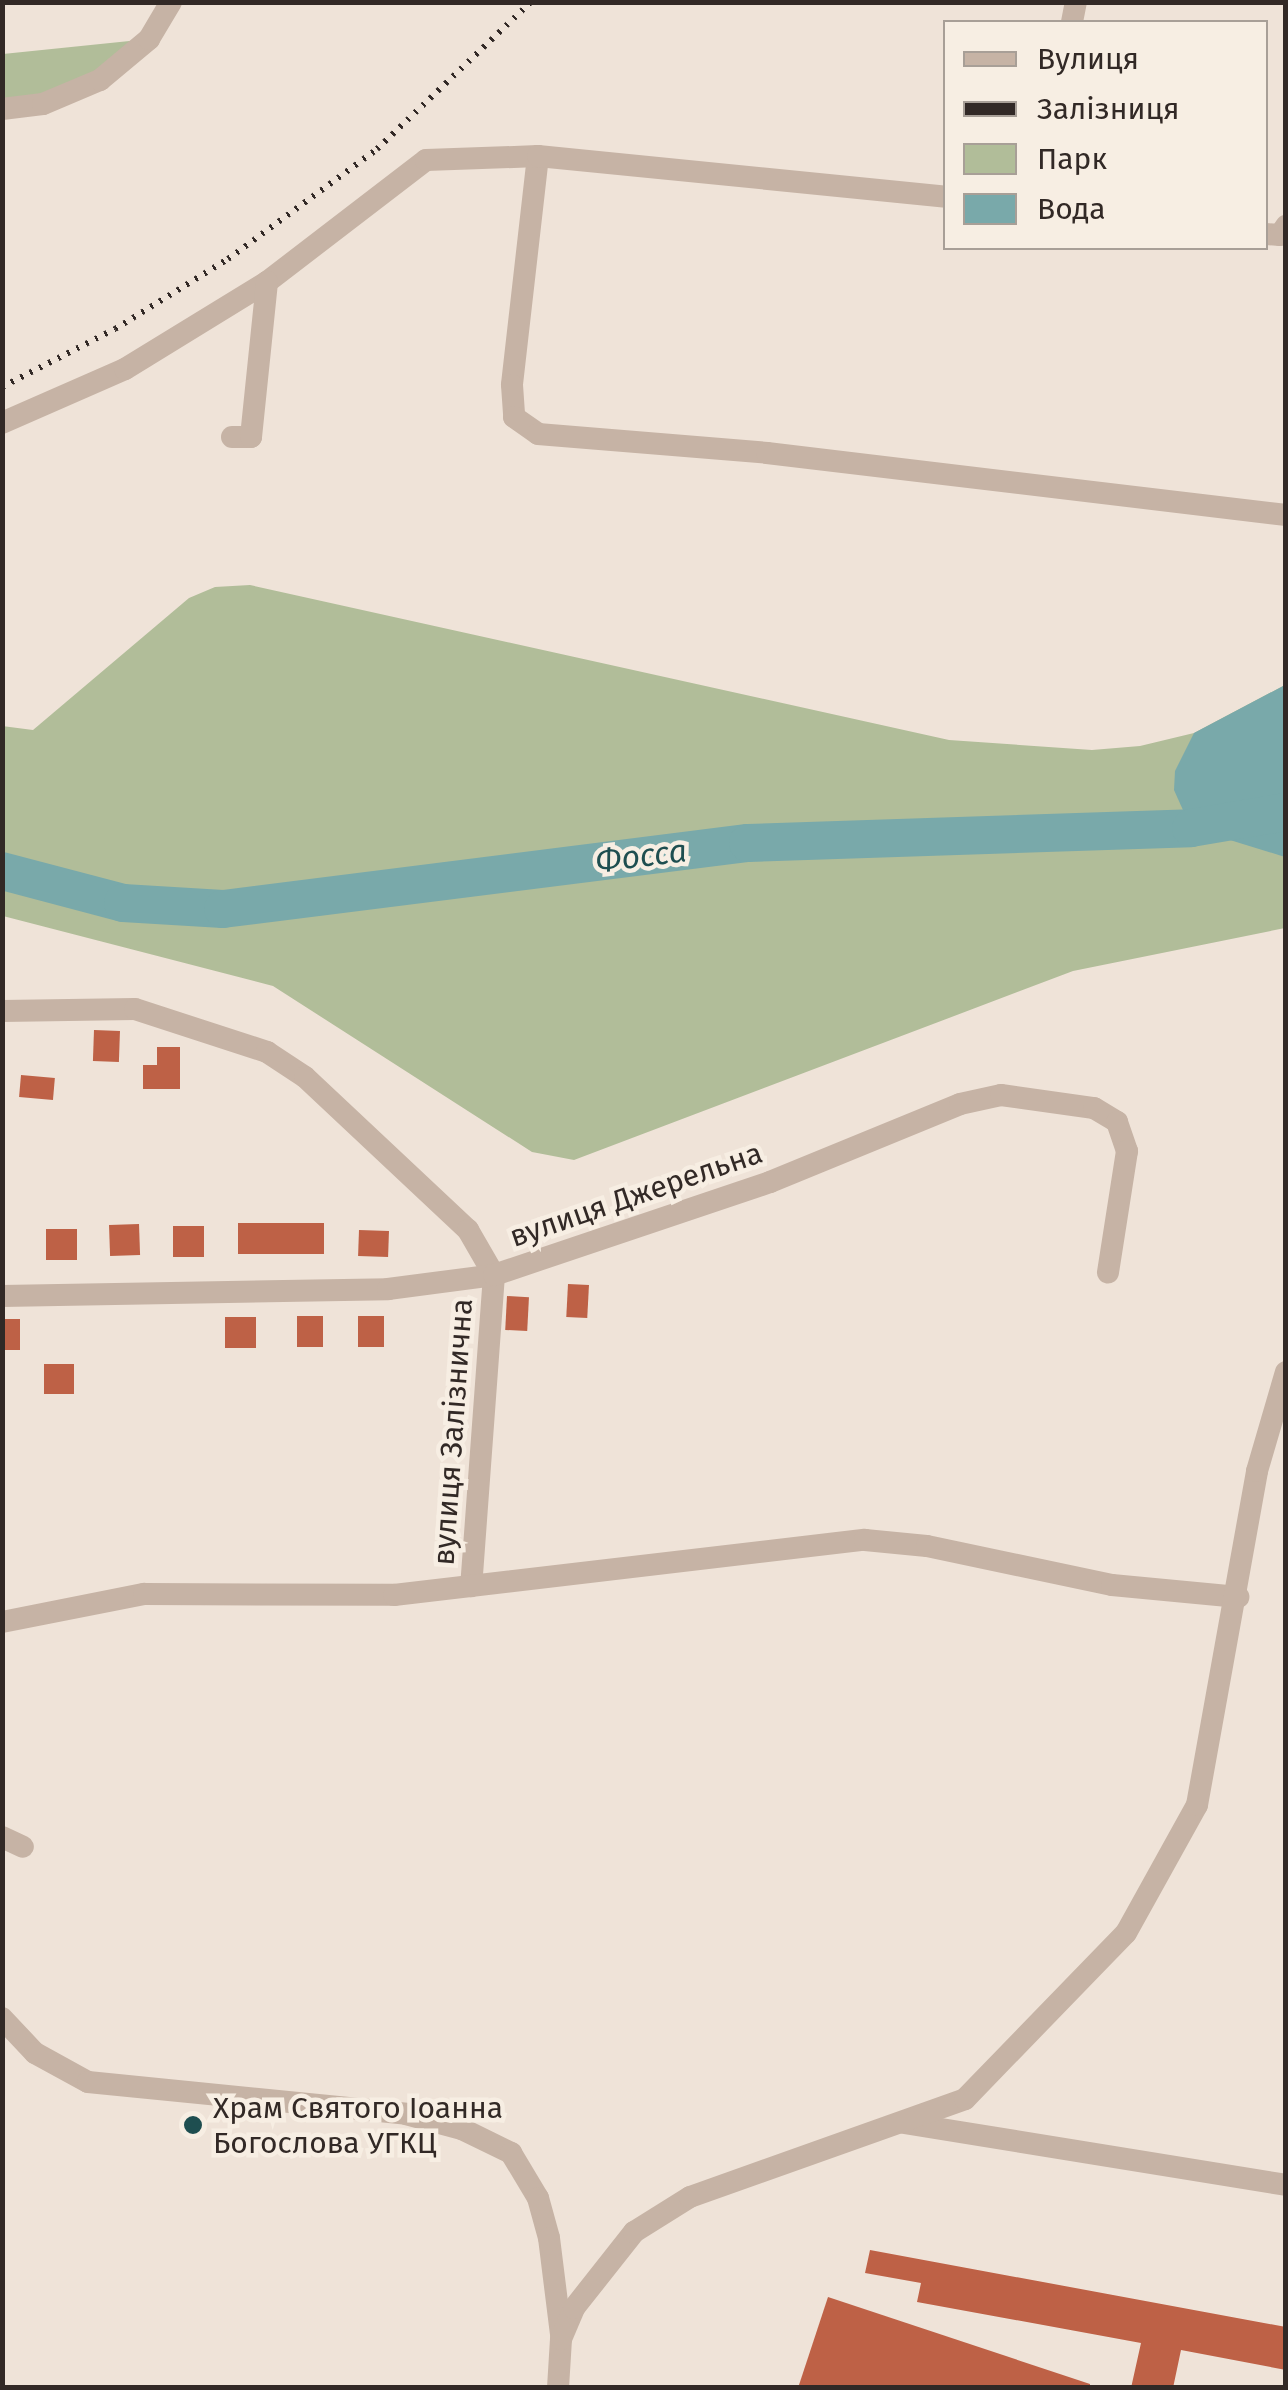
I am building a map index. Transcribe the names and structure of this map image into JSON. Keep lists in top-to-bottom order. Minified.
{"streets":{"street":["вулиця Джерельна","вулиця Залізнична"]},"crossings":[["вулиця Джерельна","вулиця Залізнична"]],"water":["Фосса"],"places":["Храм Святого Іоанна Богослова УГКЦ"],"legend":["Вулиця","Залізниця","Парк","Вода"]}
